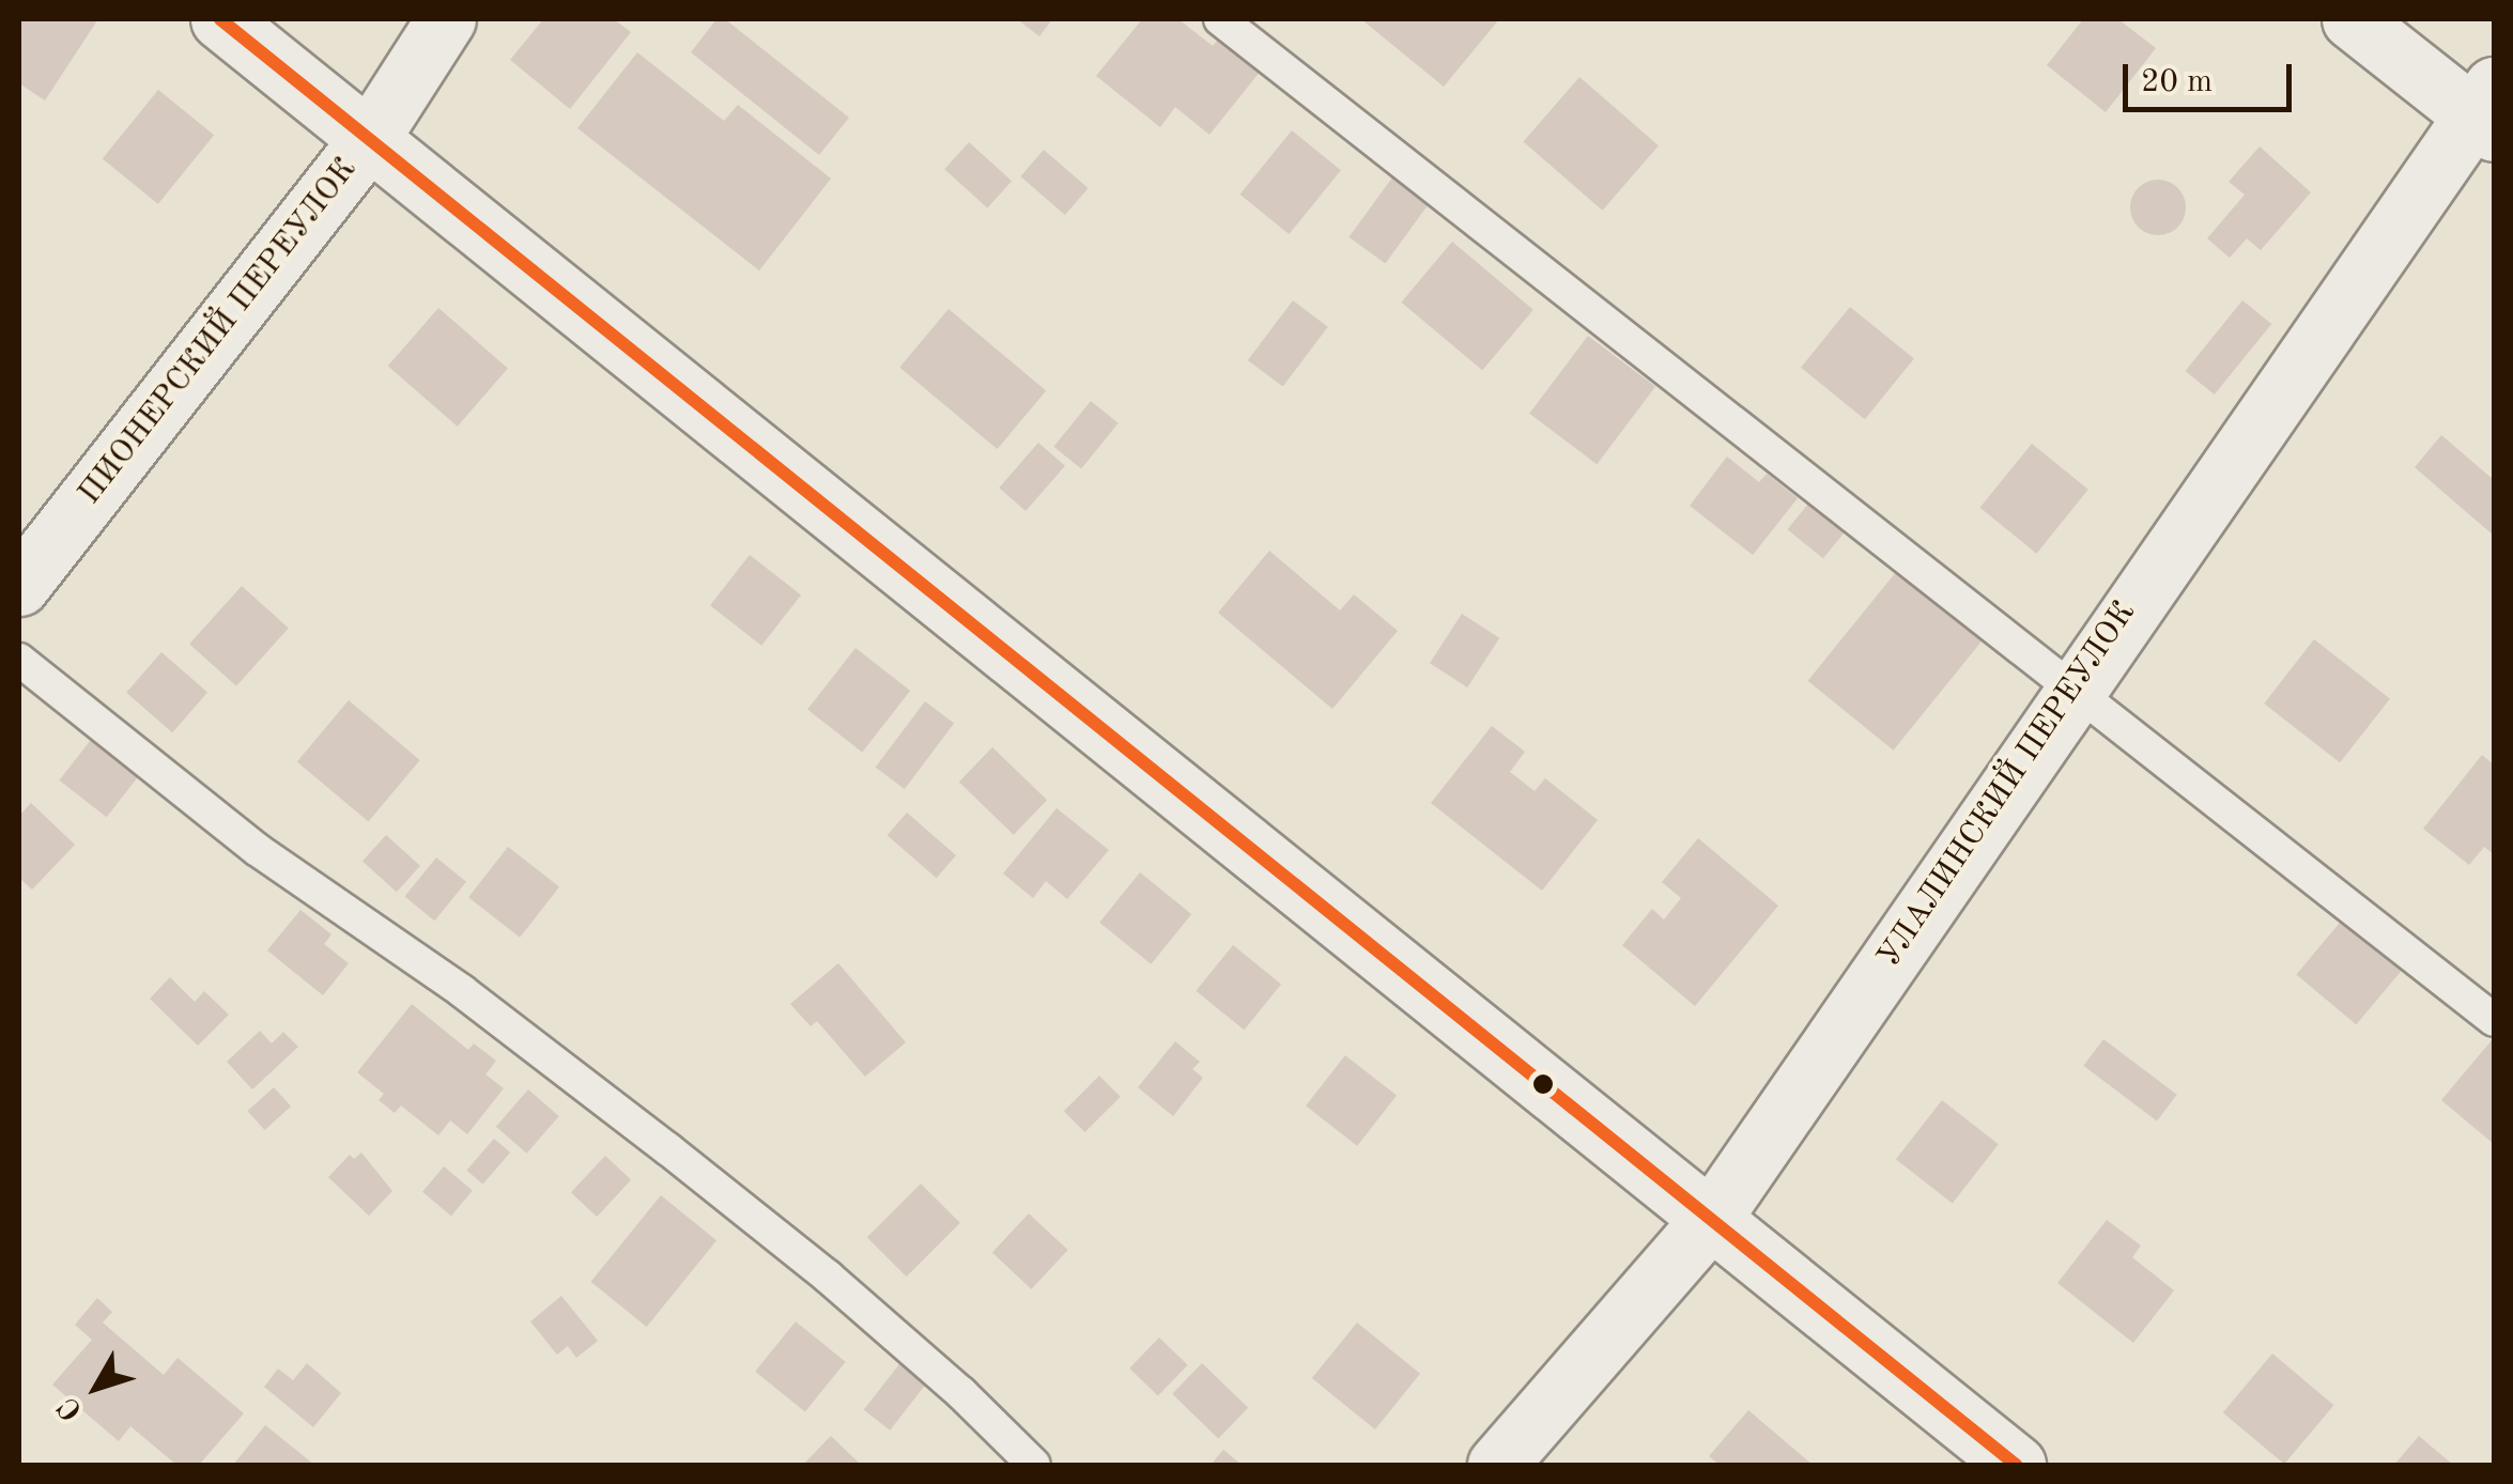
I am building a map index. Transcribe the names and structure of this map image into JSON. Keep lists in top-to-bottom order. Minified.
{"streets":{"street":["ПИОНЕРСКИЙ ПЕРЕУЛОК","УЛАЛИНСКИЙ ПЕРЕУЛОК"]},"scale_bar":"20 m","north":"bottom left"}
